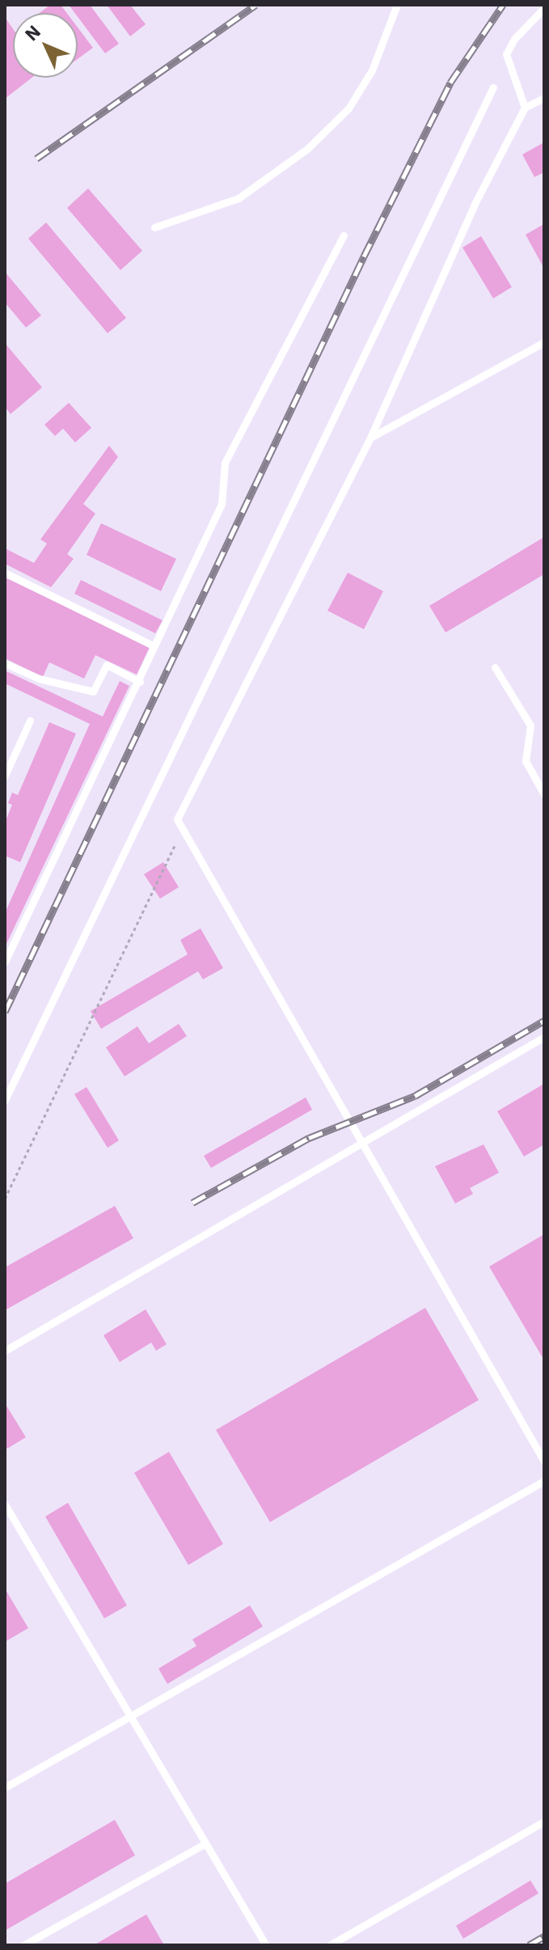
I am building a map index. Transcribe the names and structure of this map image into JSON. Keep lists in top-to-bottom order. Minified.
{"north":"top left"}
